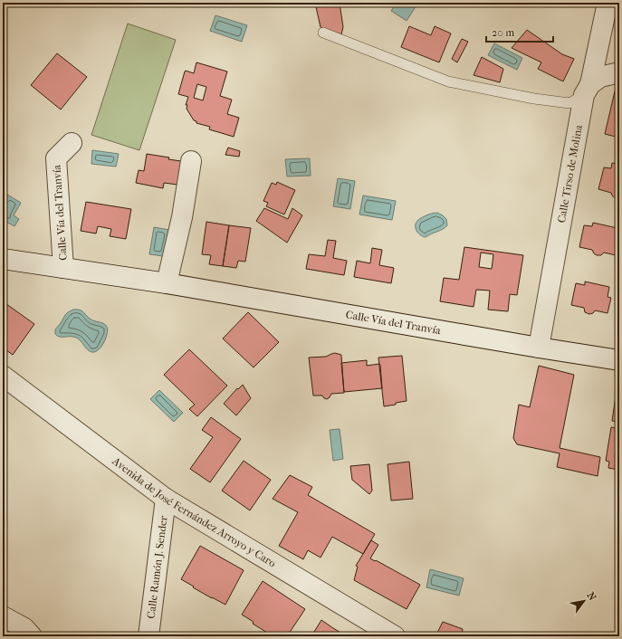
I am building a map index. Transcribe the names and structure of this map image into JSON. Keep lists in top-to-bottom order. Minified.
{"streets":{"street":["Calle Tirso de Molina","Calle Vía del Tranvía","Avenida de José Fernández Arroyo y Caro","Calle Ramón J. Sender"]},"crossings":[["Calle Tirso de Molina","Calle Vía del Tranvía"],["Avenida de José Fernández Arroyo y Caro","Calle Ramón J. Sender"]],"scale_bar":"20 m","north":"top right"}
